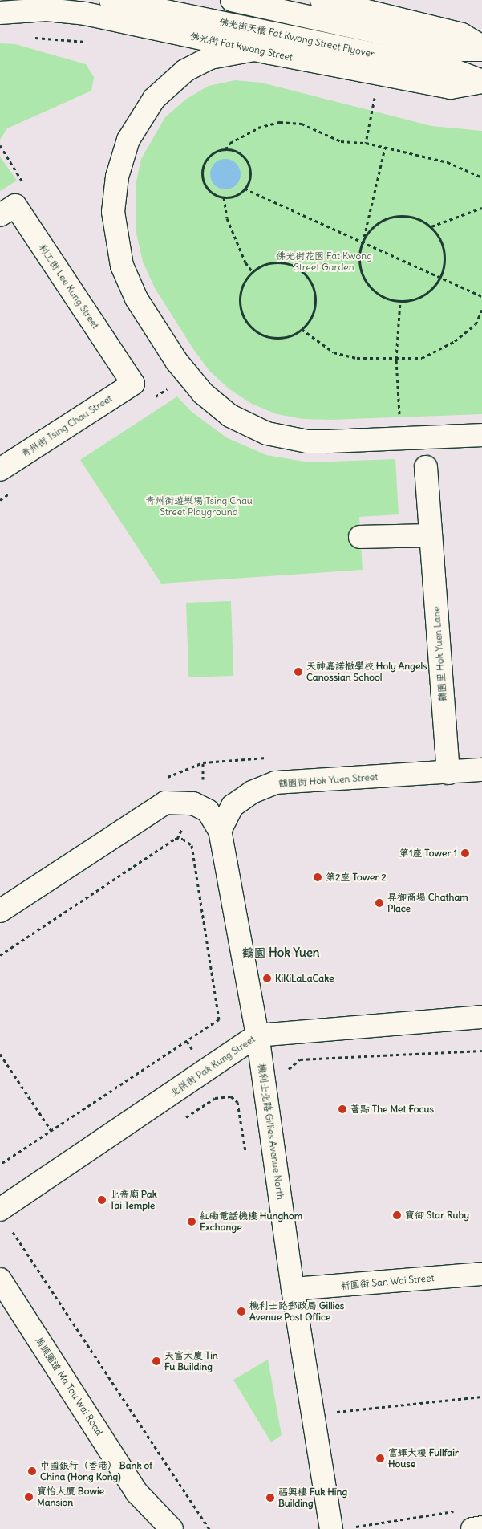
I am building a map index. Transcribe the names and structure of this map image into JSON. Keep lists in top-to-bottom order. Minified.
{"streets":{"street":["佛光街天橋 Fat Kwong Street Flyover","佛光街 Fat Kwong Street","利工街 Lee Kung Street","青州街 Tsing Chau Street","鶴園里 Hok Yuen Lane","鶴園街 Hok Yuen Street","北拱街 Pak Kung Street","機利士北路 Gillies Avenue North","新圍街 San Wai Street","馬頭圍道 Ma Tau Wai Road"]},"crossings":[["佛光街天橋 Fat Kwong Street Flyover","佛光街 Fat Kwong Street"],["利工街 Lee Kung Street","青州街 Tsing Chau Street"],["鶴園里 Hok Yuen Lane","鶴園街 Hok Yuen Street"],["鶴園街 Hok Yuen Street","機利士北路 Gillies Avenue North"],["北拱街 Pak Kung Street","機利士北路 Gillies Avenue North"],["機利士北路 Gillies Avenue North","新圍街 San Wai Street"]],"districts":["鶴園 Hok Yuen"],"parks":["佛光街花園 Fat Kwong Street Garden","青州街遊樂場 Tsing Chau Street Playground"],"places":["天神嘉諾撒學校 Holy Angels Canossian School","第1座 Tower 1","第2座 Tower 2","昇御商場 Chatham Place","KiKiLaLaCake","薈點 The Met Focus","北帝廟 Pak Tai Temple","寶御 Star Ruby","紅磡電話機樓 Hunghom Exchange","機利士路郵政局 Gillies Avenue Post Office","天富大廈 Tin Fu Building","富輝大樓 Fullfair House","中國銀行（香港） Bank of China (Hong Kong)","寶怡大廈 Bowie Mansion","福興樓 Fuk Hing Building"]}
